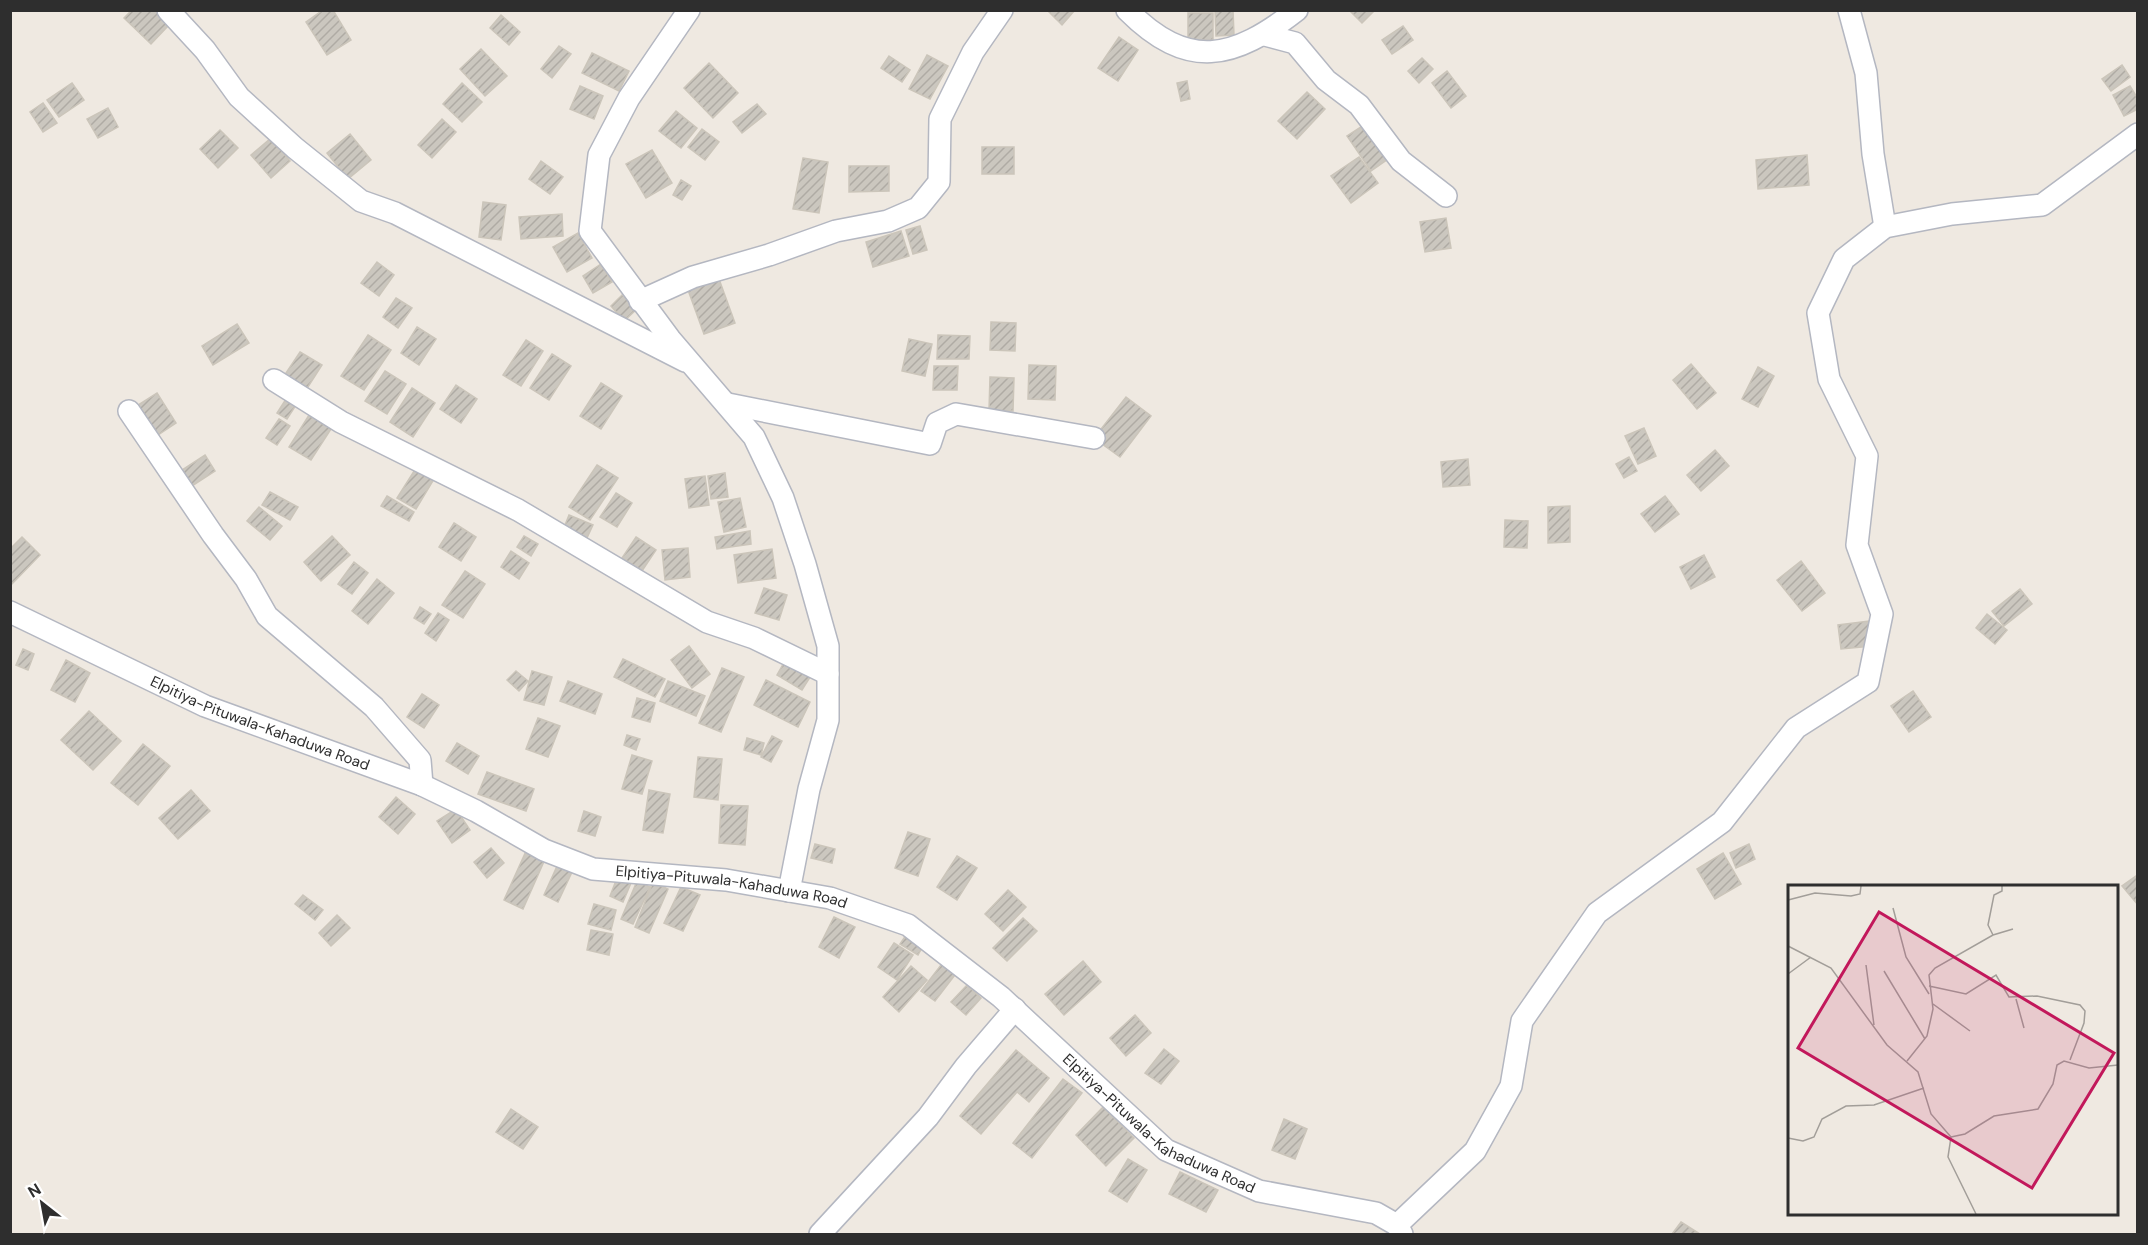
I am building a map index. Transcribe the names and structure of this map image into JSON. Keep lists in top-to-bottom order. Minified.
{"streets":{"street":["Elpitiya-Pituwala-Kahaduwa Road"]},"north":"top left"}
